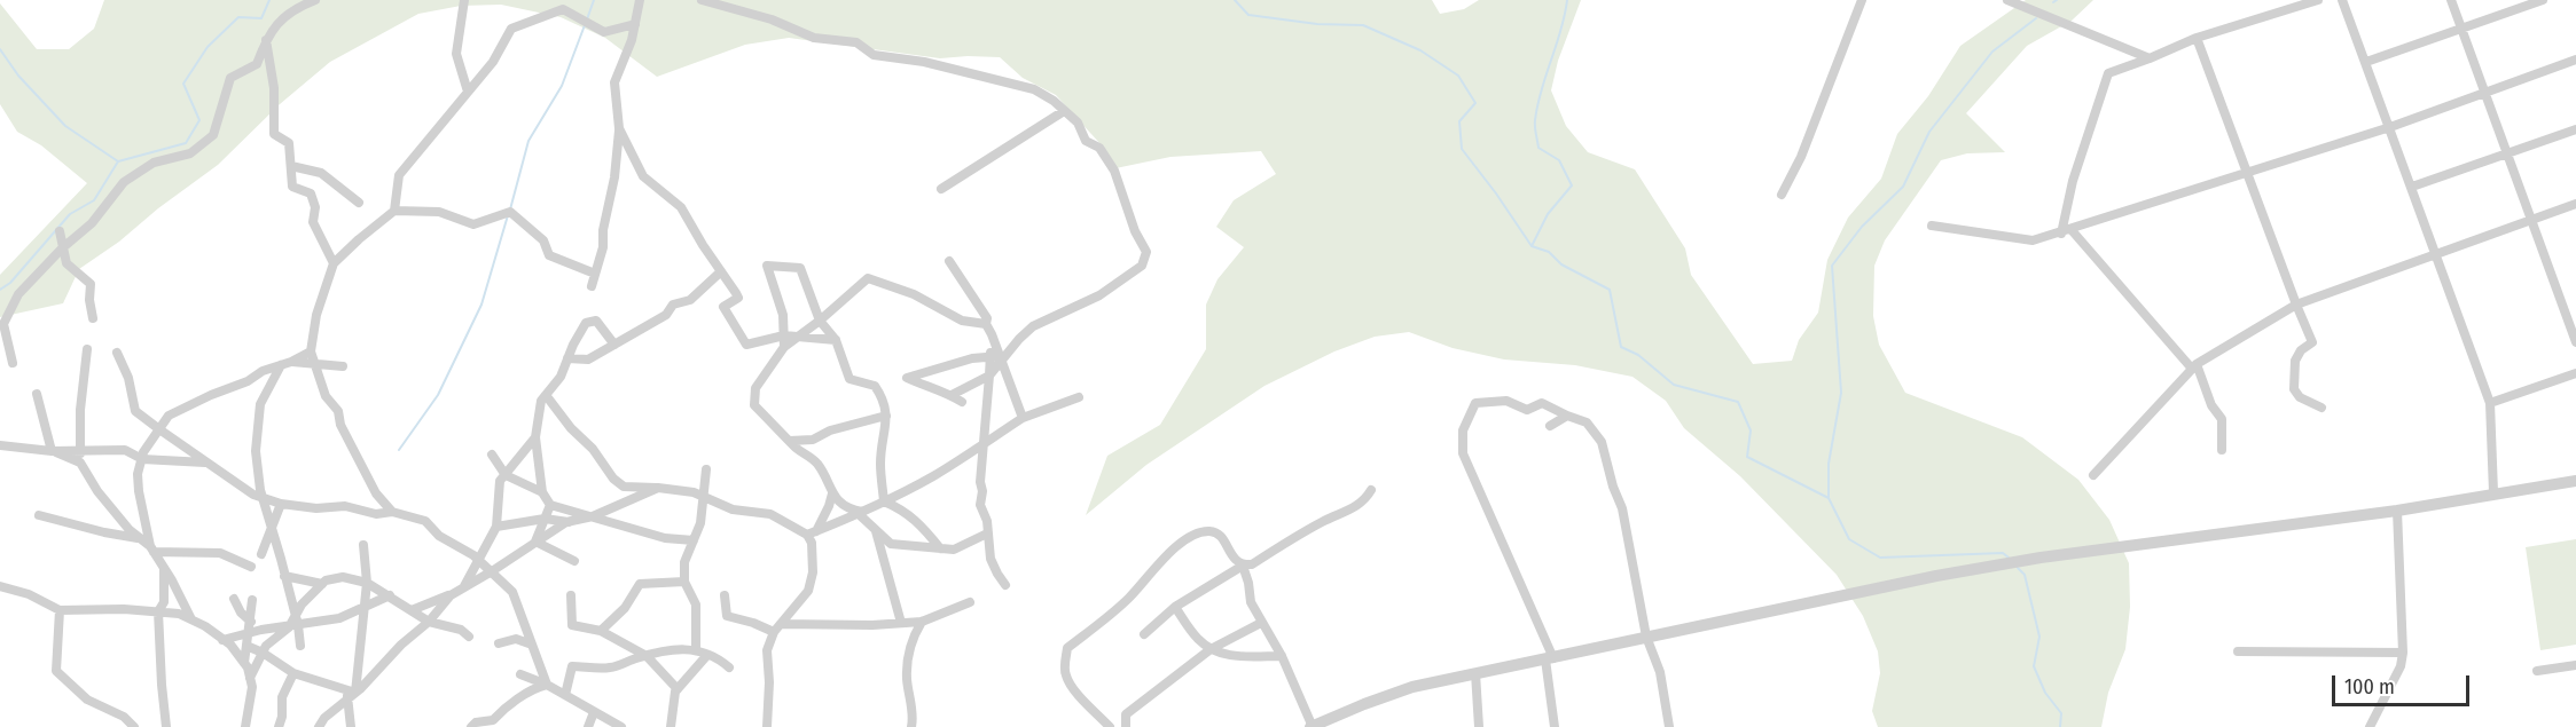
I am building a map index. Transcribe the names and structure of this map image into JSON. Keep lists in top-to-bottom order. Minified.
{"scale_bar":"100 m"}
